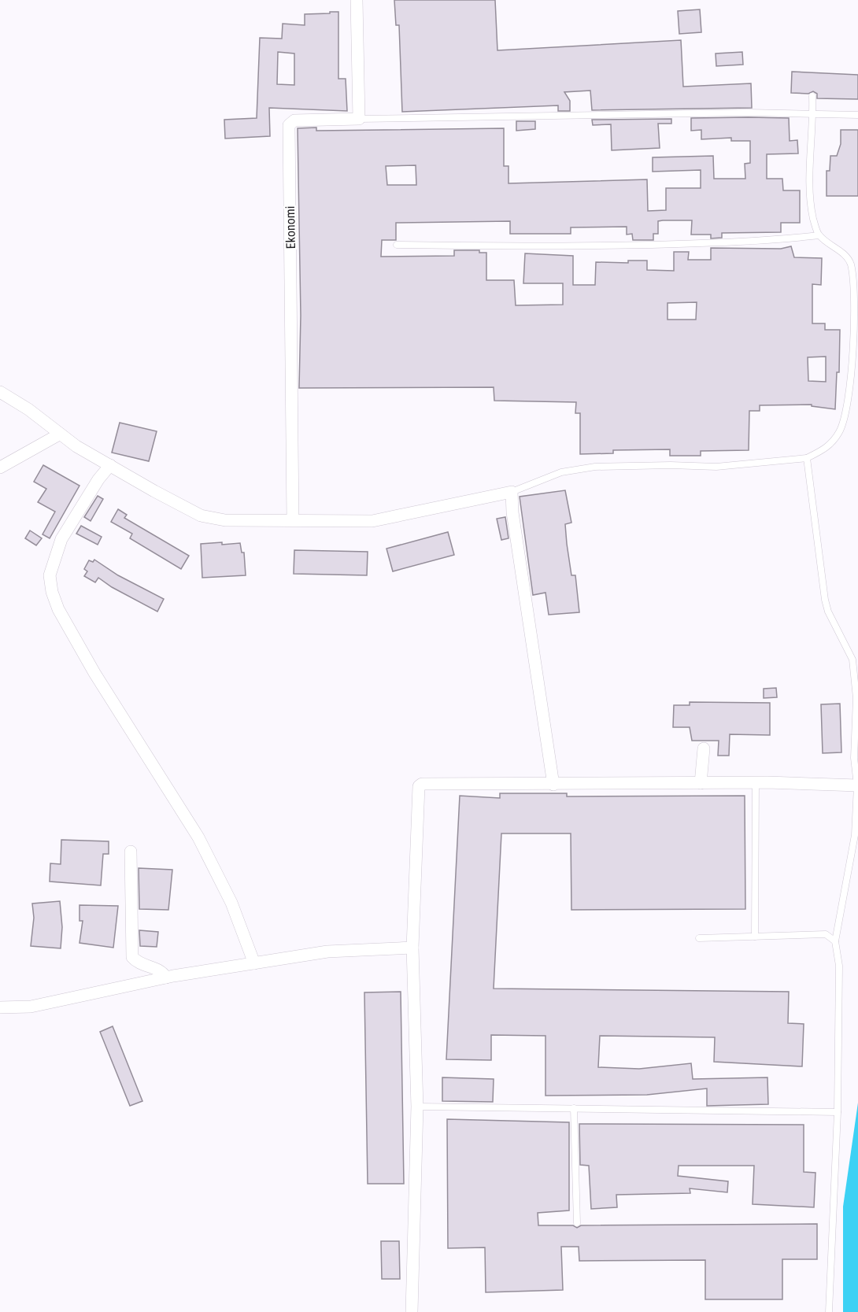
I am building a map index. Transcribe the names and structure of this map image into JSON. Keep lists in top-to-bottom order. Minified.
{"streets":{"street":["Ekonomi"]}}
